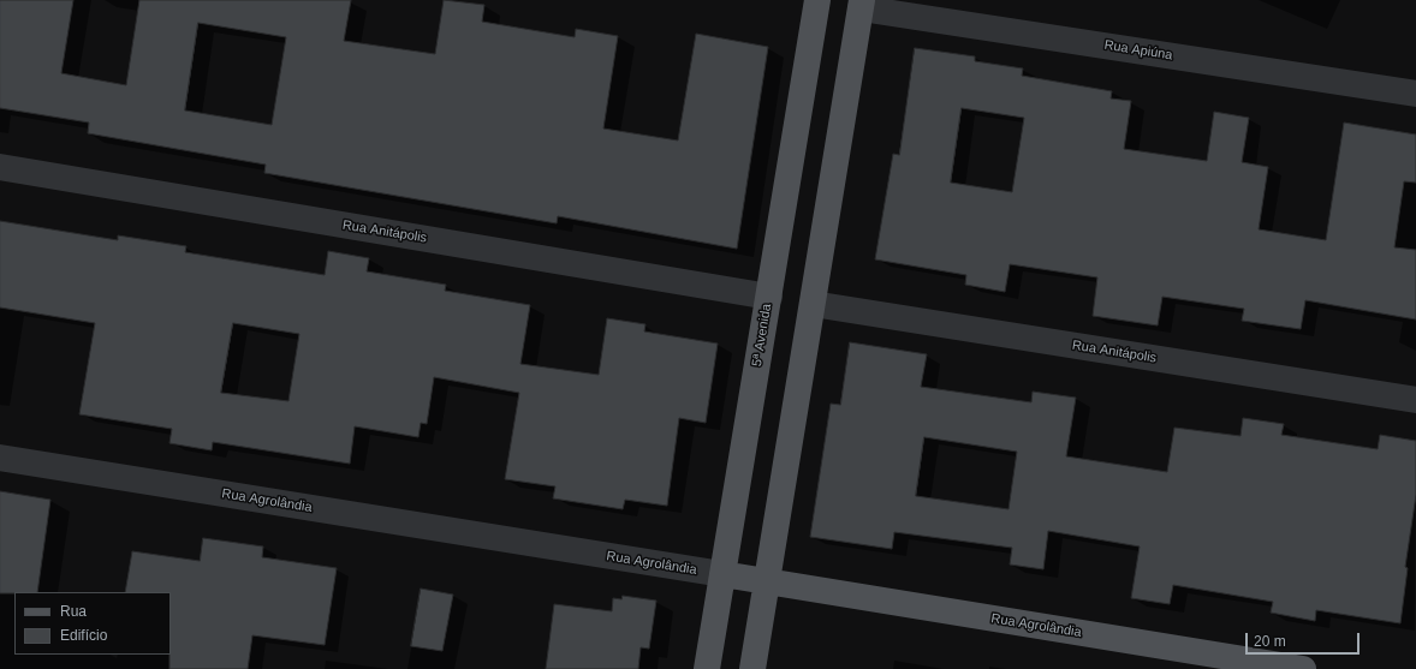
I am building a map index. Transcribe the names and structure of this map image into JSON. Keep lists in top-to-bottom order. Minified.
{"streets":{"main road":["5ª Avenida","Rua Agrolândia"],"street":["Rua Apiúna","Rua Anitápolis"]},"crossings":[["Rua Anitápolis","5ª Avenida"],["5ª Avenida","Rua Agrolândia"]],"legend":["Rua","Edifício"],"scale_bar":"20 m"}
